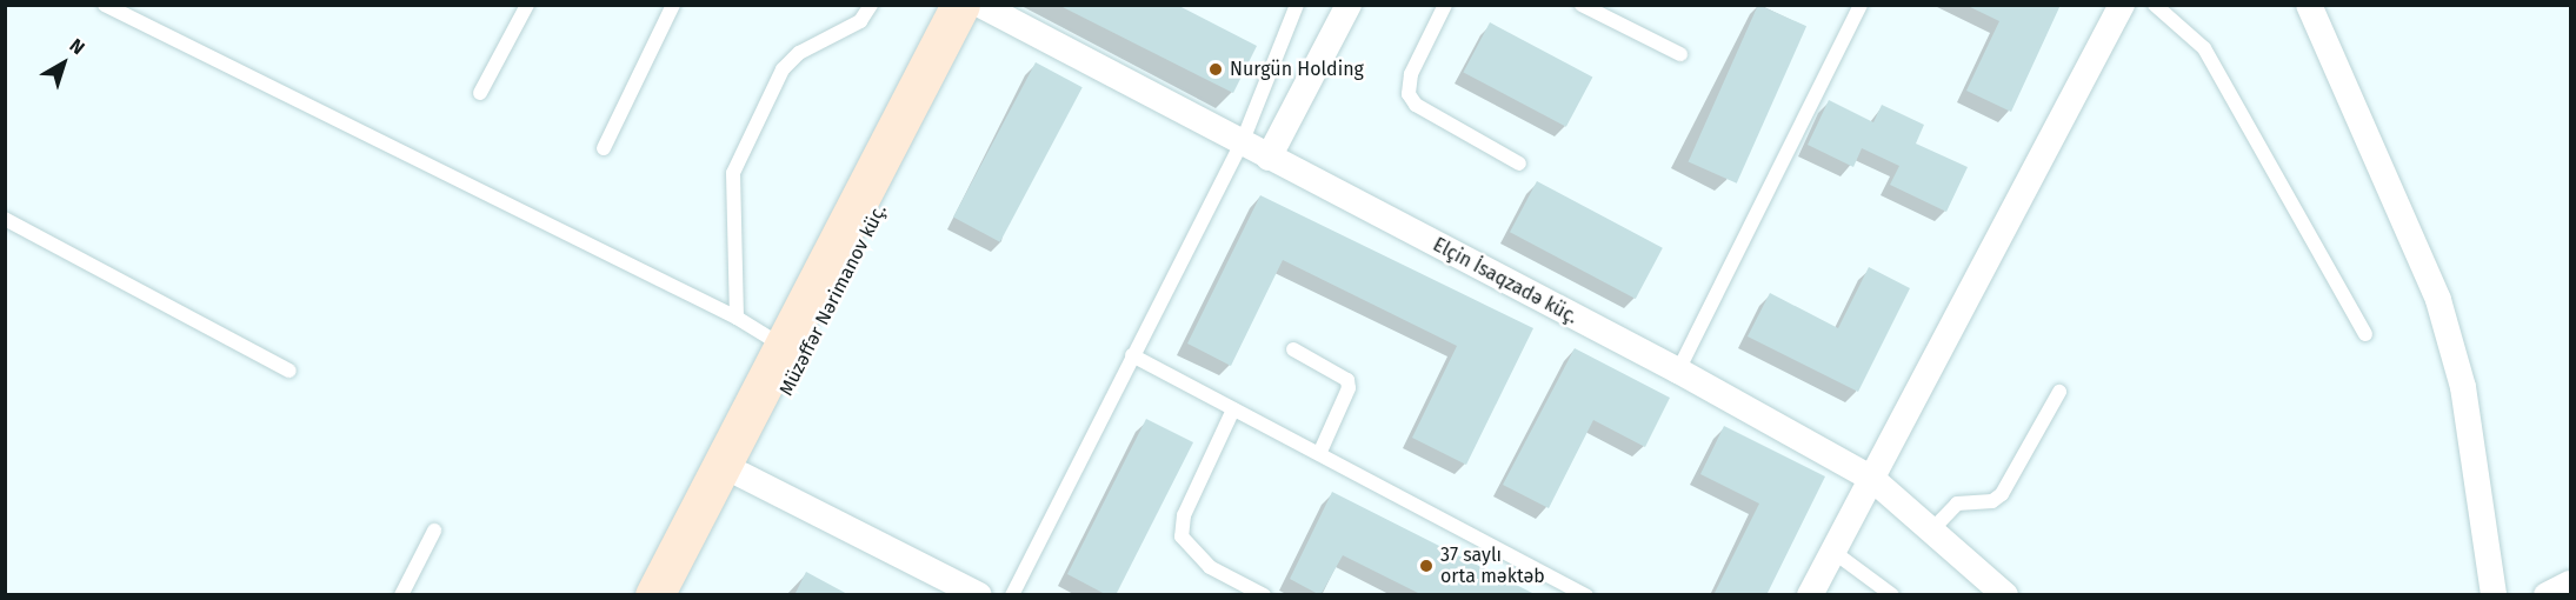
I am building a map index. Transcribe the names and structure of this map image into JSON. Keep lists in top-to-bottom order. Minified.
{"streets":{"main road":["Müzəffər Nərimanov küç."],"street":["Elçin İsaqzadə küç."]},"crossings":[["Elçin İsaqzadə küç.","Müzəffər Nərimanov küç."]],"places":["Nurgün Holding","37 saylı orta məktəb"],"north":"top right"}
